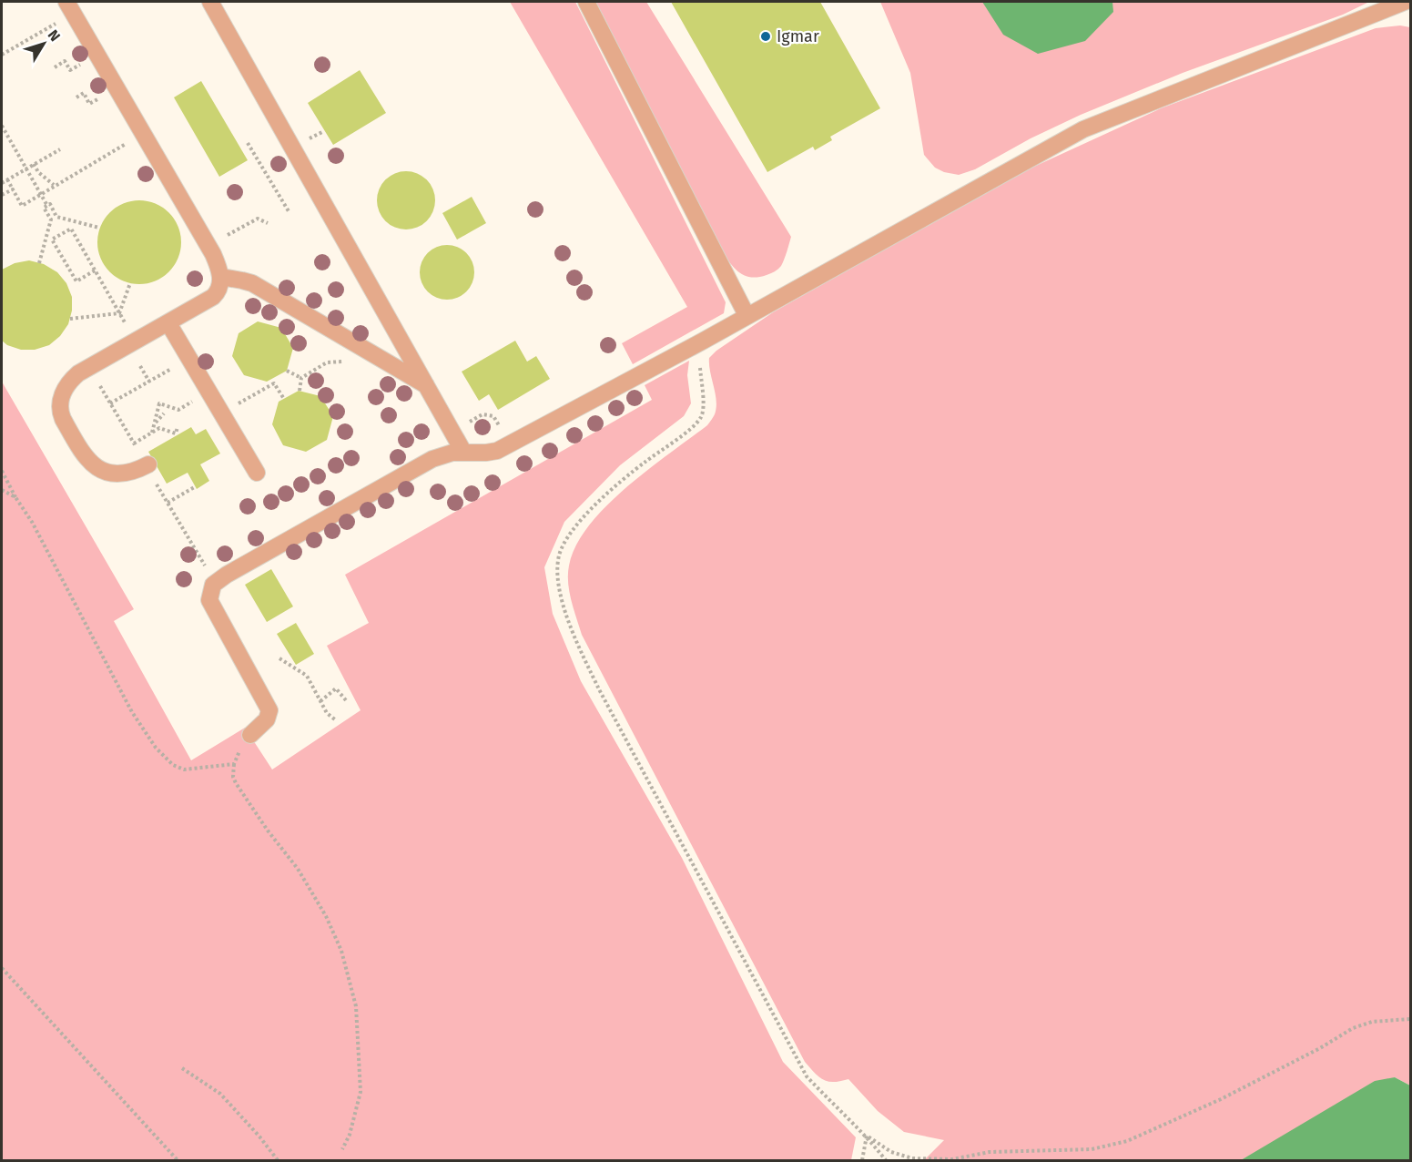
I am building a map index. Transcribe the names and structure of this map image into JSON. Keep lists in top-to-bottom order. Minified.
{"places":["Igmar"],"north":"top right"}
